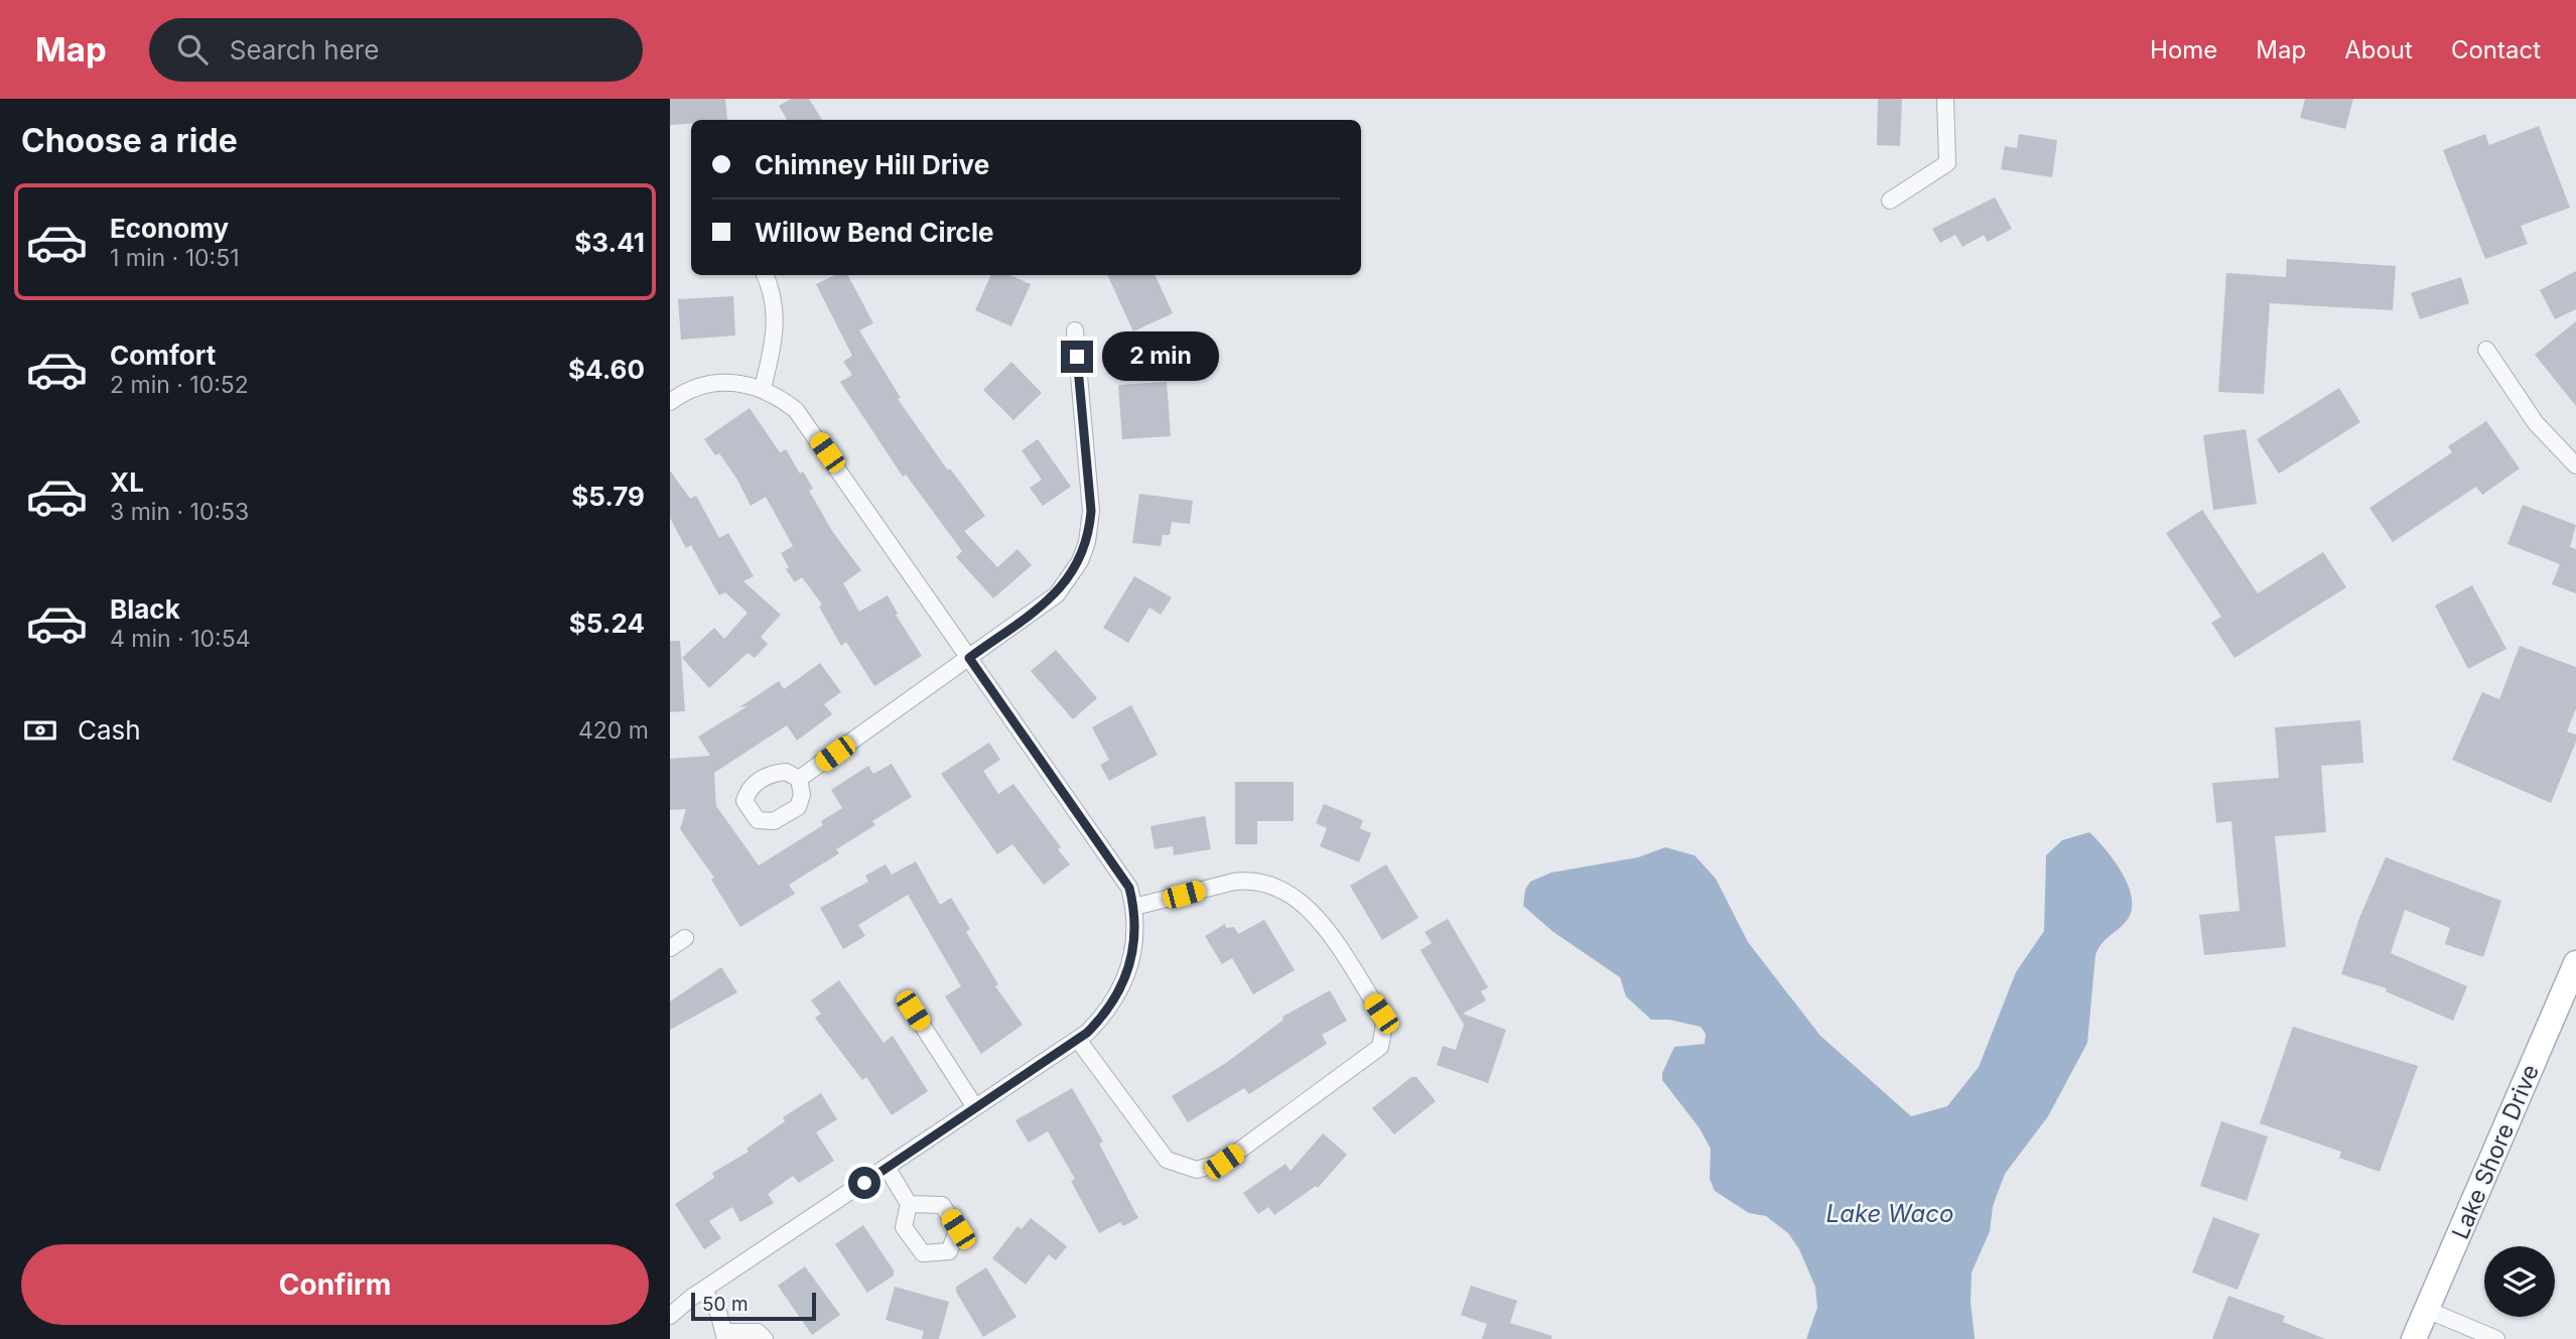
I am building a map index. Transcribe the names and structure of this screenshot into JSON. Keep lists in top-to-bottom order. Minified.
{"streets":{"main road":["Lake Shore Drive"]},"water":["Lake Waco"],"scale_bar":"50 m","page":{"header":"Map","search":"Search here","nav":["Home","Map","About","Contact"],"heading":"Choose a ride","banner":["Chimney Hill Drive","Willow Bend Circle"],"list":[{"name":"Economy","note":"1 min · 10:51","value":"$3.41"},{"name":"Comfort","note":"2 min · 10:52","value":"$4.60"},{"name":"XL","note":"3 min · 10:53","value":"$5.79"},{"name":"Black","note":"4 min · 10:54","value":"$5.24"}],"bubble":"2 min","pay":["Cash","420 m"],"buttons":"Confirm","scale":"50 m"}}
